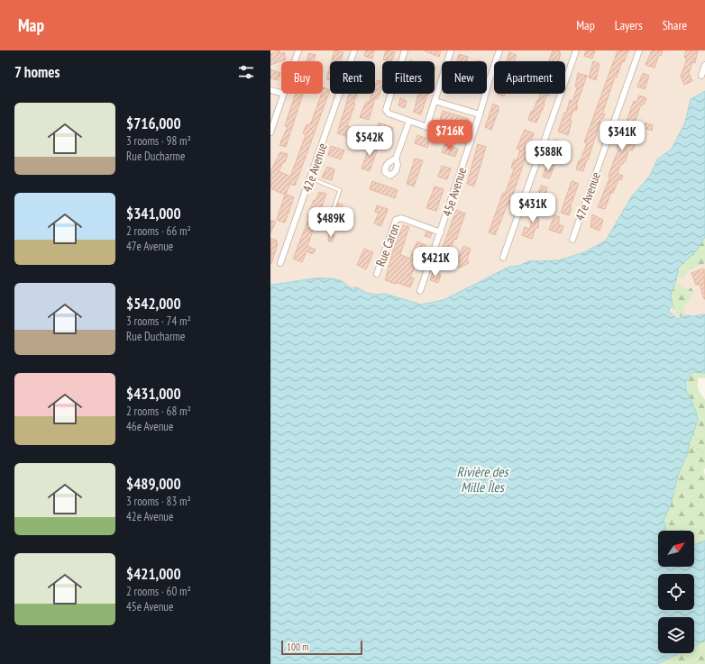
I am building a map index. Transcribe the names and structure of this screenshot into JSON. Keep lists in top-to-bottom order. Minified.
{"streets":{"street":["42e Avenue","45e Avenue","47e Avenue","Rue Caron"]},"crossings":[["45e Avenue","Rue Caron"]],"water":["Rivière des Mille Îles"],"scale_bar":"100 m","north":"top right","page":{"header":"Map","nav":["Map","Layers","Share"],"heading":"7 homes","chip":["Buy","Rent","Filters","New","Apartment"],"list":[{"name":"$716,000","note":"3 rooms · 98 m² · Rue Ducharme"},{"name":"$341,000","note":"2 rooms · 66 m² · 47e Avenue"},{"name":"$542,000","note":"3 rooms · 74 m² · Rue Ducharme"},{"name":"$431,000","note":"2 rooms · 68 m² · 46e Avenue"},{"name":"$489,000","note":"3 rooms · 83 m² · 42e Avenue"},{"name":"$421,000","note":"2 rooms · 60 m² · 45e Avenue"}],"price":["$716K","$341K","$542K","$588K","$431K","$489K","$421K"],"scale":"100 m"}}
